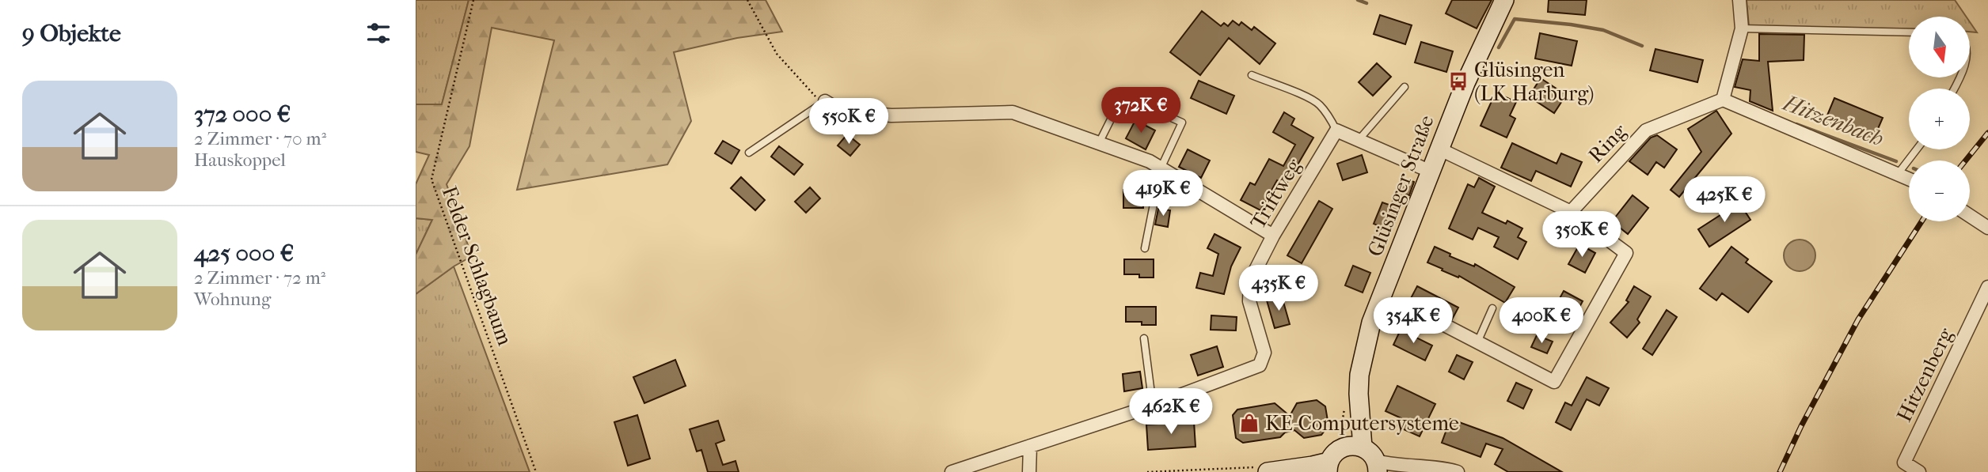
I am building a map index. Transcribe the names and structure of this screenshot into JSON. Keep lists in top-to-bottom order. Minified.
{"streets":{"street":["Ring","Glüsinger Straße","Triftweg","Hitzenberg"],"path":["Felder Schlagbaum"]},"water":["Hitzenbach"],"places":{"bus stop":["Glüsingen (LK Harburg)"],"shop":["KE-Computersysteme"]},"north":"bottom","page":{"heading":"9 Objekte","map_buttons":["+","−"],"list":[{"name":"372 000 €","note":"2 Zimmer · 70 m² · Hauskoppel"},{"name":"425 000 €","note":"2 Zimmer · 72 m² · Wohnung"}],"price":["372K €","550K €","419K €","425K €","350K €","435K €","354K €","400K €","462K €"]}}
